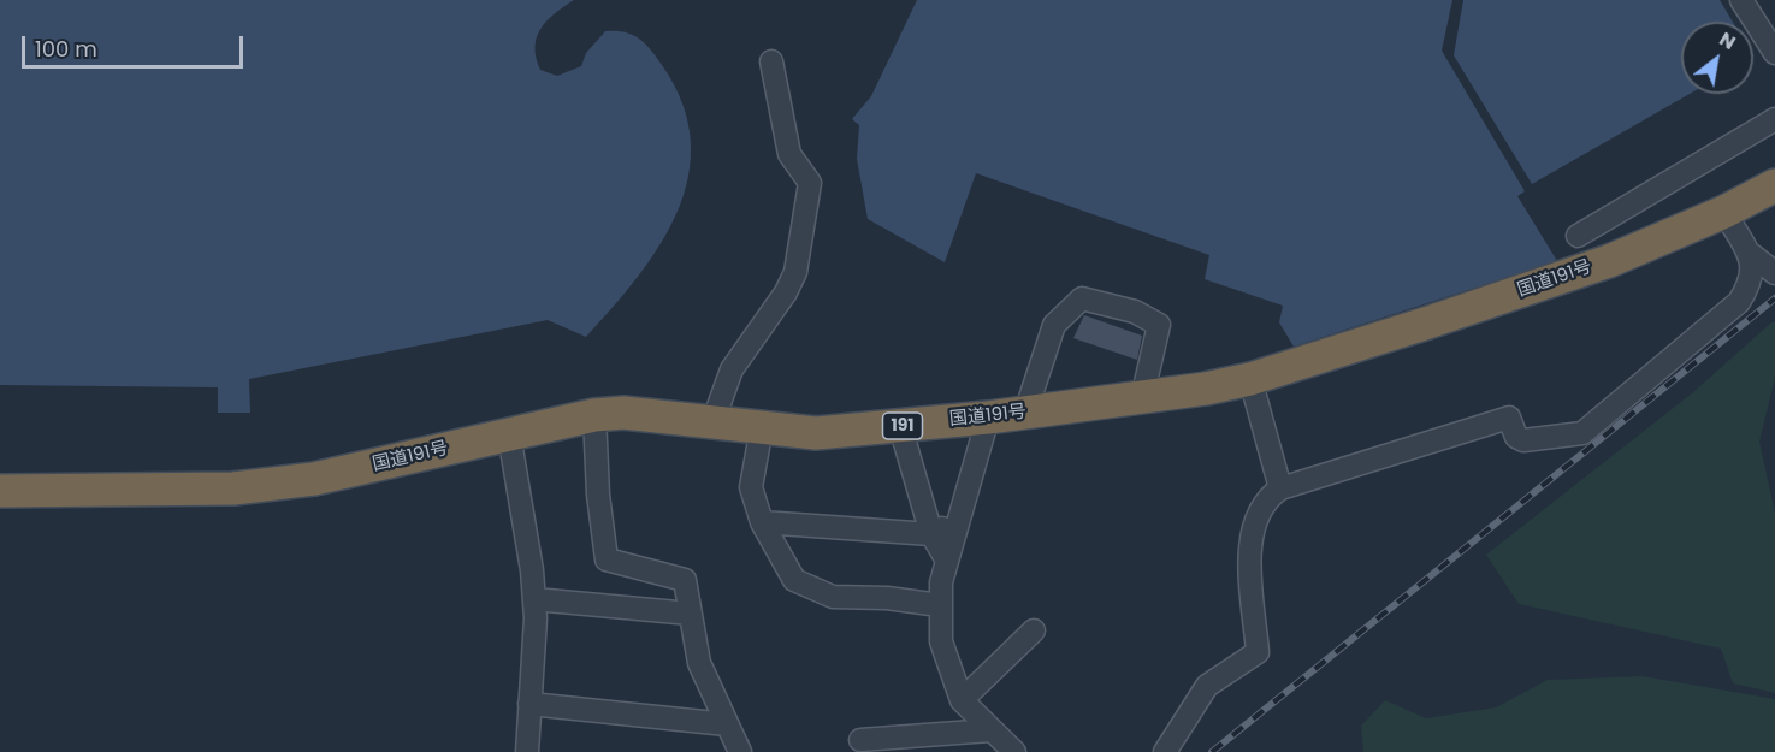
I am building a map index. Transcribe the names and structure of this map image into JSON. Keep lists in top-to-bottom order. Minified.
{"streets":{"highway":["国道191号","191"]},"scale_bar":"100 m","north":"top right"}
